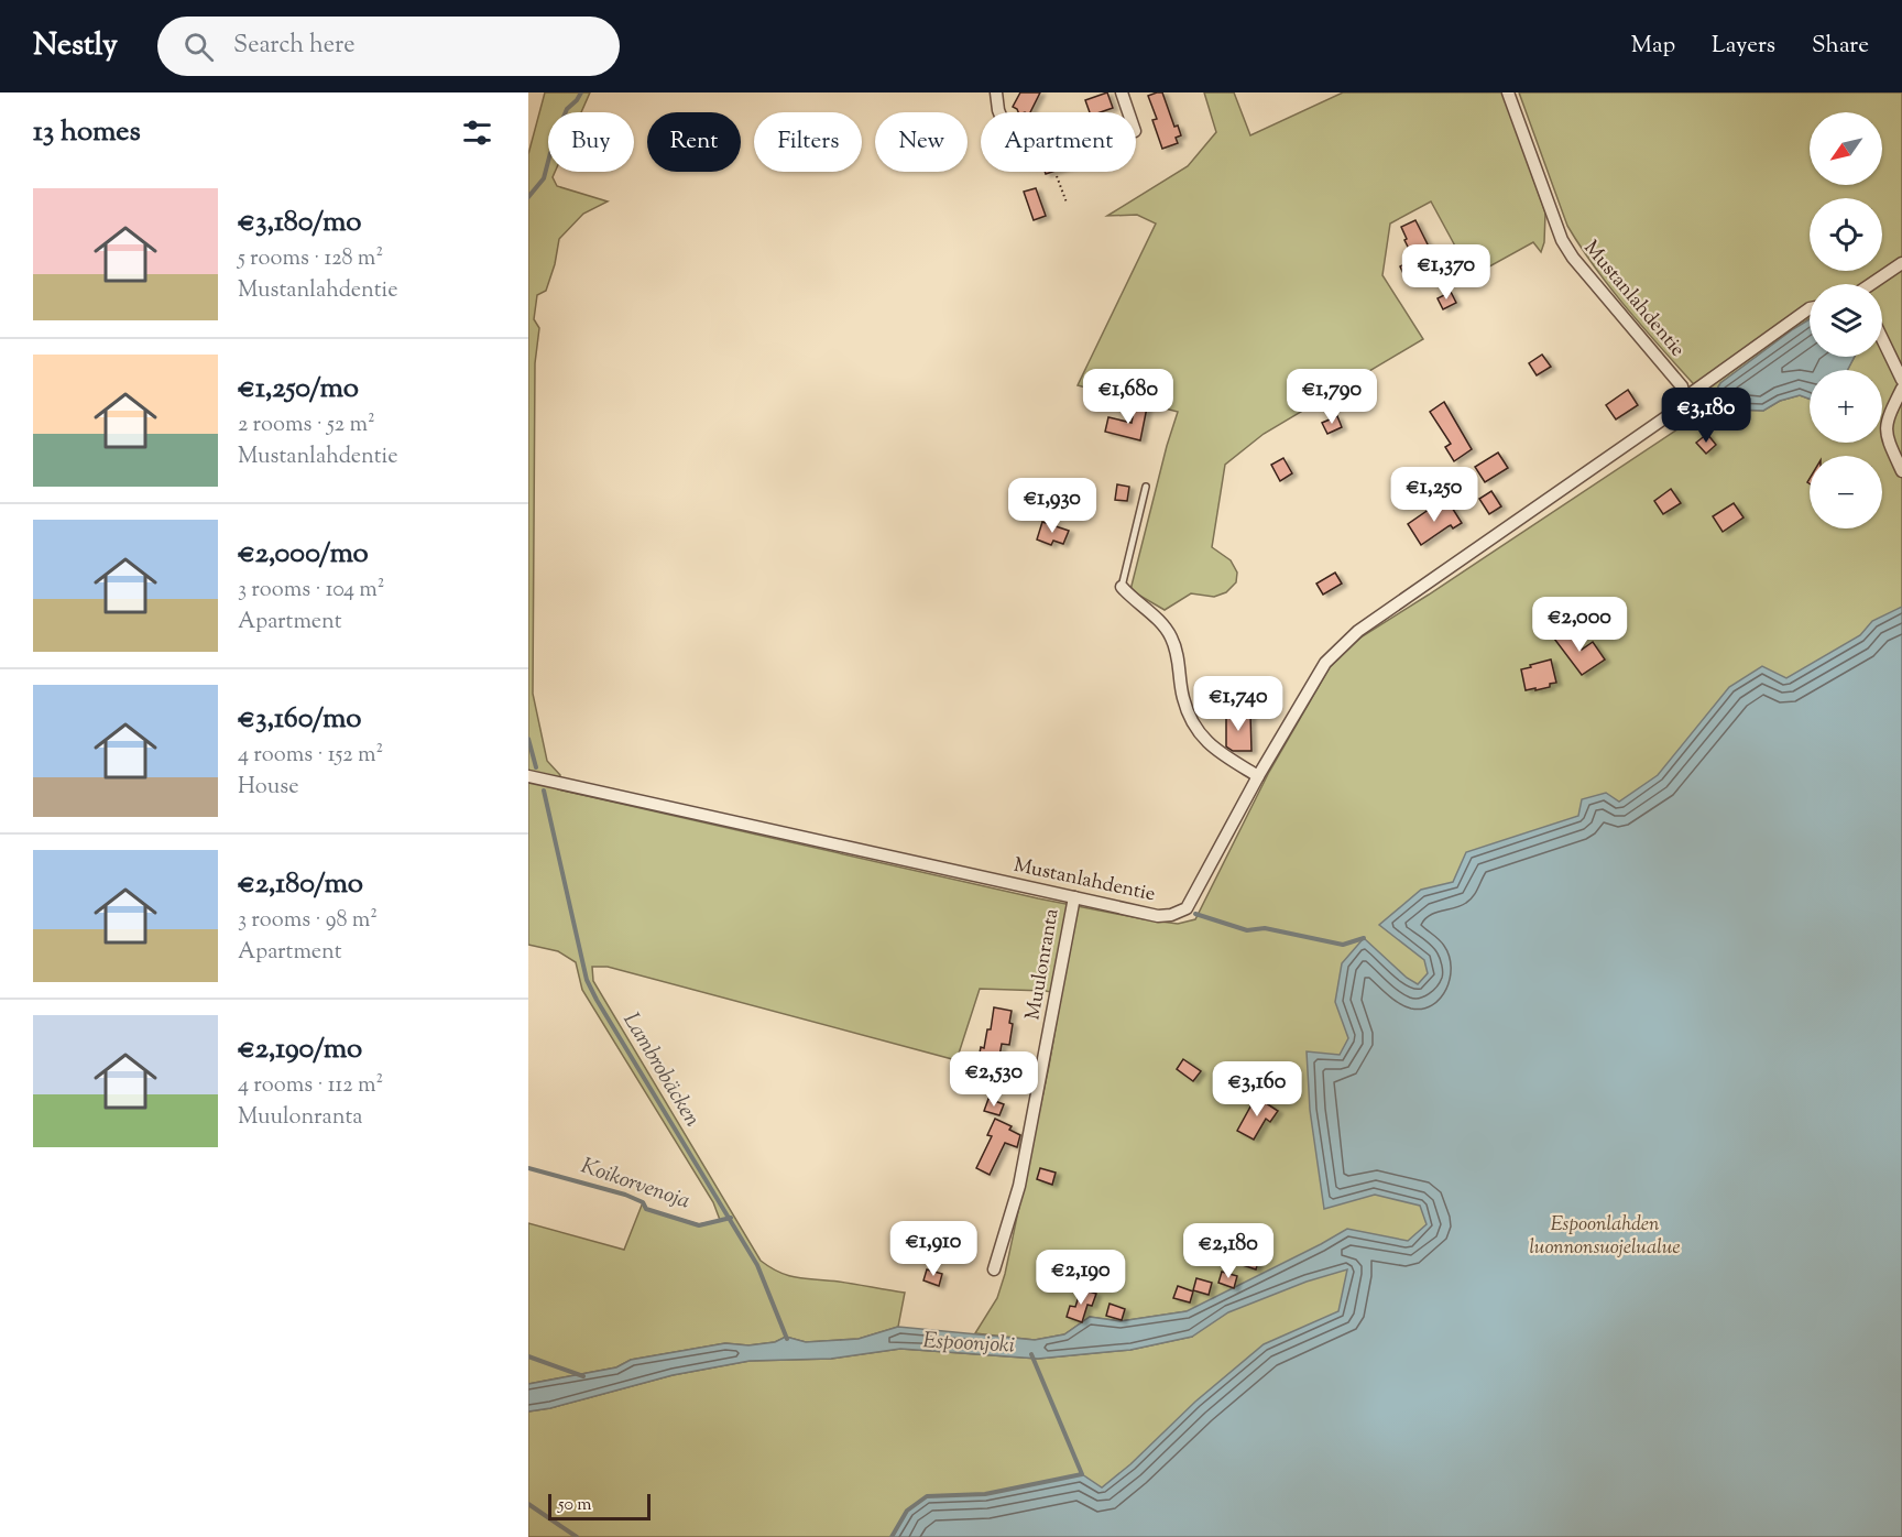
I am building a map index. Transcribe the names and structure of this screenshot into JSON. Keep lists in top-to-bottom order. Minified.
{"streets":{"street":["Mustanlahdentie","Muulonranta"]},"crossings":[["Mustanlahdentie","Muulonranta"]],"water":["Lambrobäcken","Koikorvenoja","Espoonjoki"],"parks":["Espoonlahden luonnonsuojelualue"],"scale_bar":"50 m","north":"bottom left","page":{"header":"Nestly","search":"Search here","nav":["Map","Layers","Share"],"heading":"13 homes","map_buttons":["+","−"],"chip":["Buy","Rent","Filters","New","Apartment"],"list":[{"name":"€3,180/mo","note":"5 rooms · 128 m² · Mustanlahdentie"},{"name":"€1,250/mo","note":"2 rooms · 52 m² · Mustanlahdentie"},{"name":"€2,000/mo","note":"3 rooms · 104 m² · Apartment"},{"name":"€3,160/mo","note":"4 rooms · 152 m² · House"},{"name":"€2,180/mo","note":"3 rooms · 98 m² · Apartment"},{"name":"€2,190/mo","note":"4 rooms · 112 m² · Muulonranta"}],"price":["€1,370","€1,680","€1,790","€3,180","€1,250","€1,930","€2,000","€1,740","€2,530","€3,160","€1,910","€2,180","€2,190"],"scale":"50 m"}}
